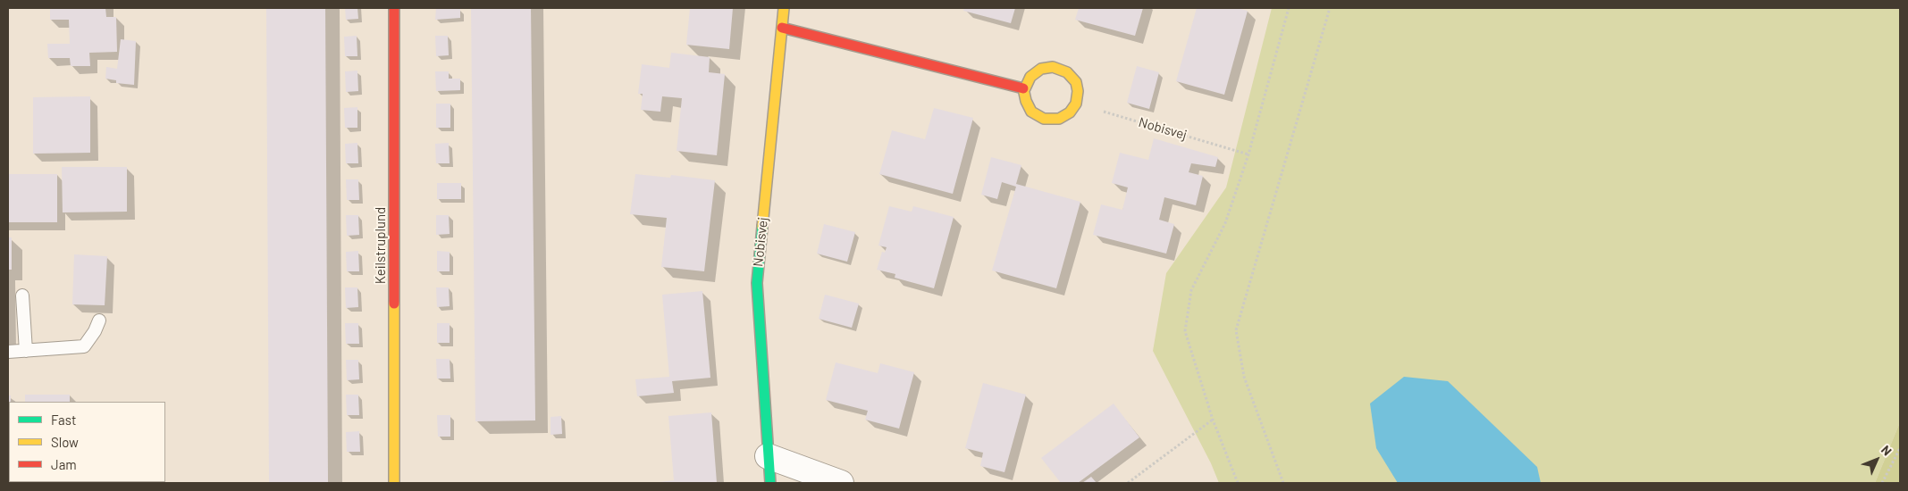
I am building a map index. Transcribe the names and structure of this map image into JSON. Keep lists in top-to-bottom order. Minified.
{"streets":{"street":["Nobisvej","Keilstruplund"]},"legend":["Fast","Slow","Jam"],"north":"top right"}
